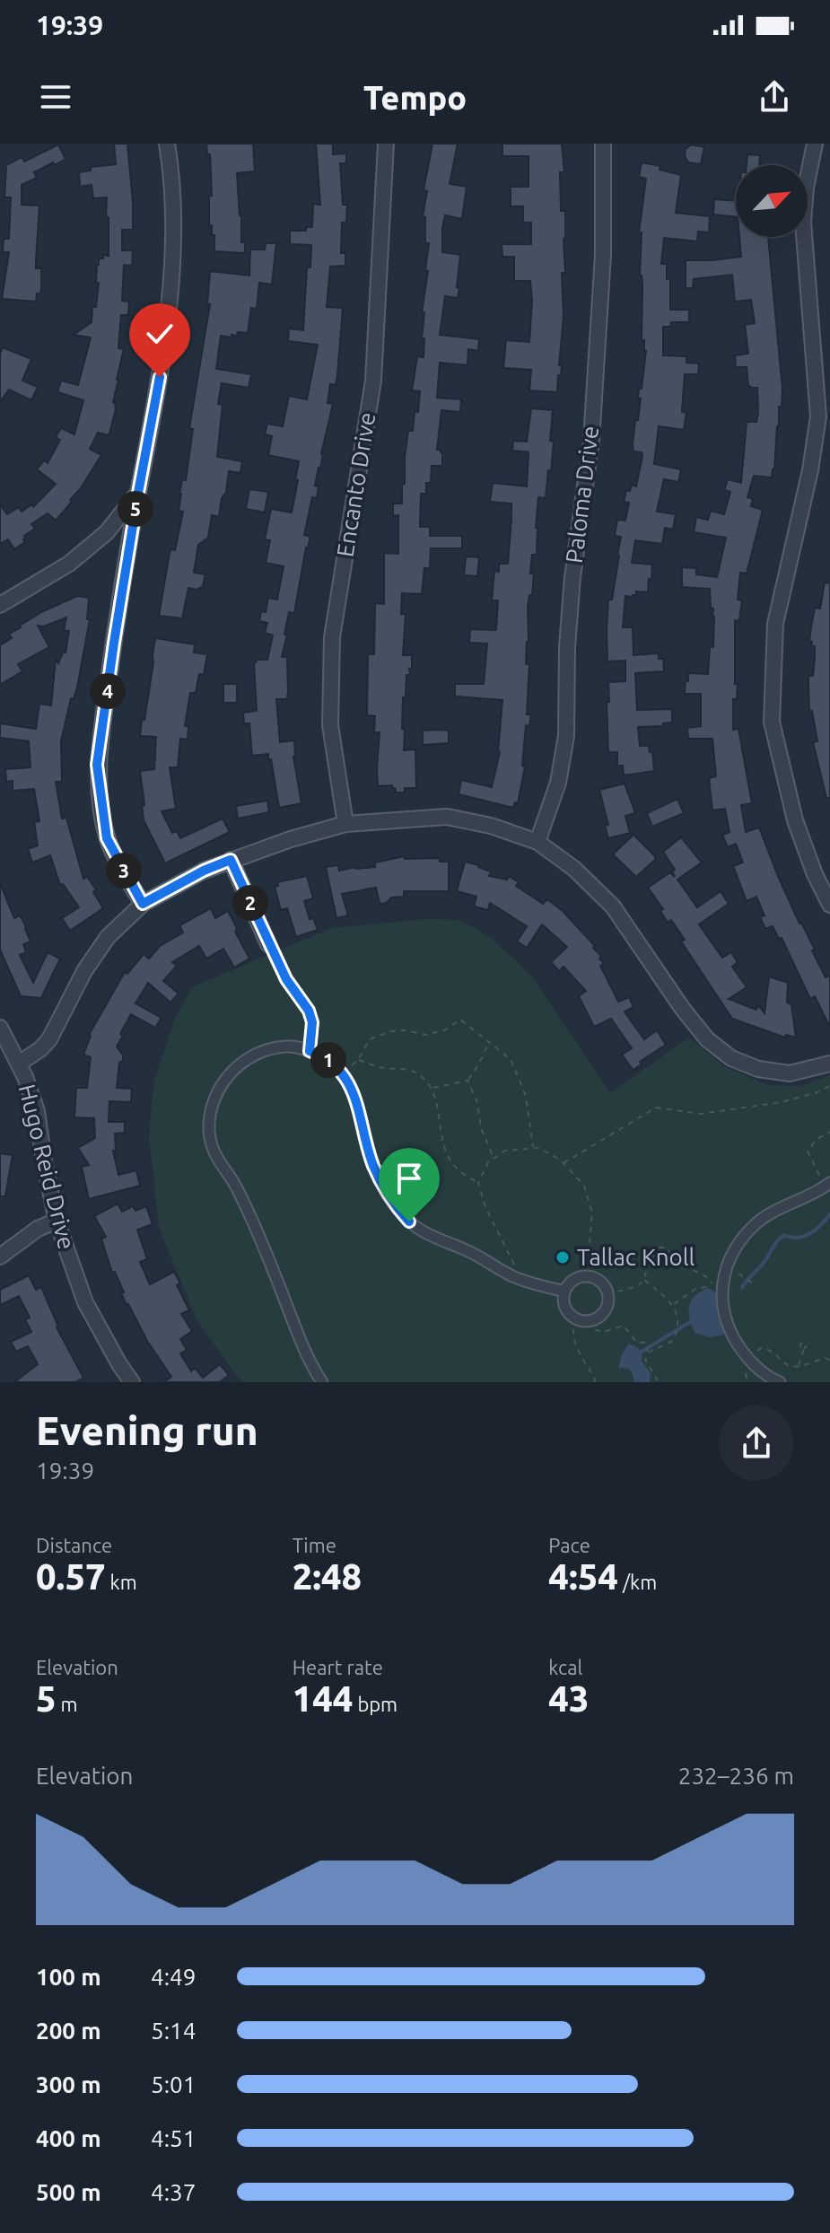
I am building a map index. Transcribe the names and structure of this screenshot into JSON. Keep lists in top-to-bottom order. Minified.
{"streets":{"street":["Encanto Drive","Paloma Drive","Hugo Reid Drive"]},"places":["Tallac Knoll"],"north":"top right","page":{"status":"19:39","header":"Tempo","pins":["5","4","3","2","1"],"heading":["Evening run","19:39"],"stats":[["Distance","0.57 km"],["Time","2:48"],["Pace","4:54 /km"],["Elevation","5 m"],["Heart rate","144 bpm"],["kcal","43"]],"chart":["Elevation","232–236 m"],"list":[{"name":"100 m","note":"4:49"},{"name":"200 m","note":"5:14"},{"name":"300 m","note":"5:01"},{"name":"400 m","note":"4:51"},{"name":"500 m","note":"4:37"}]}}
